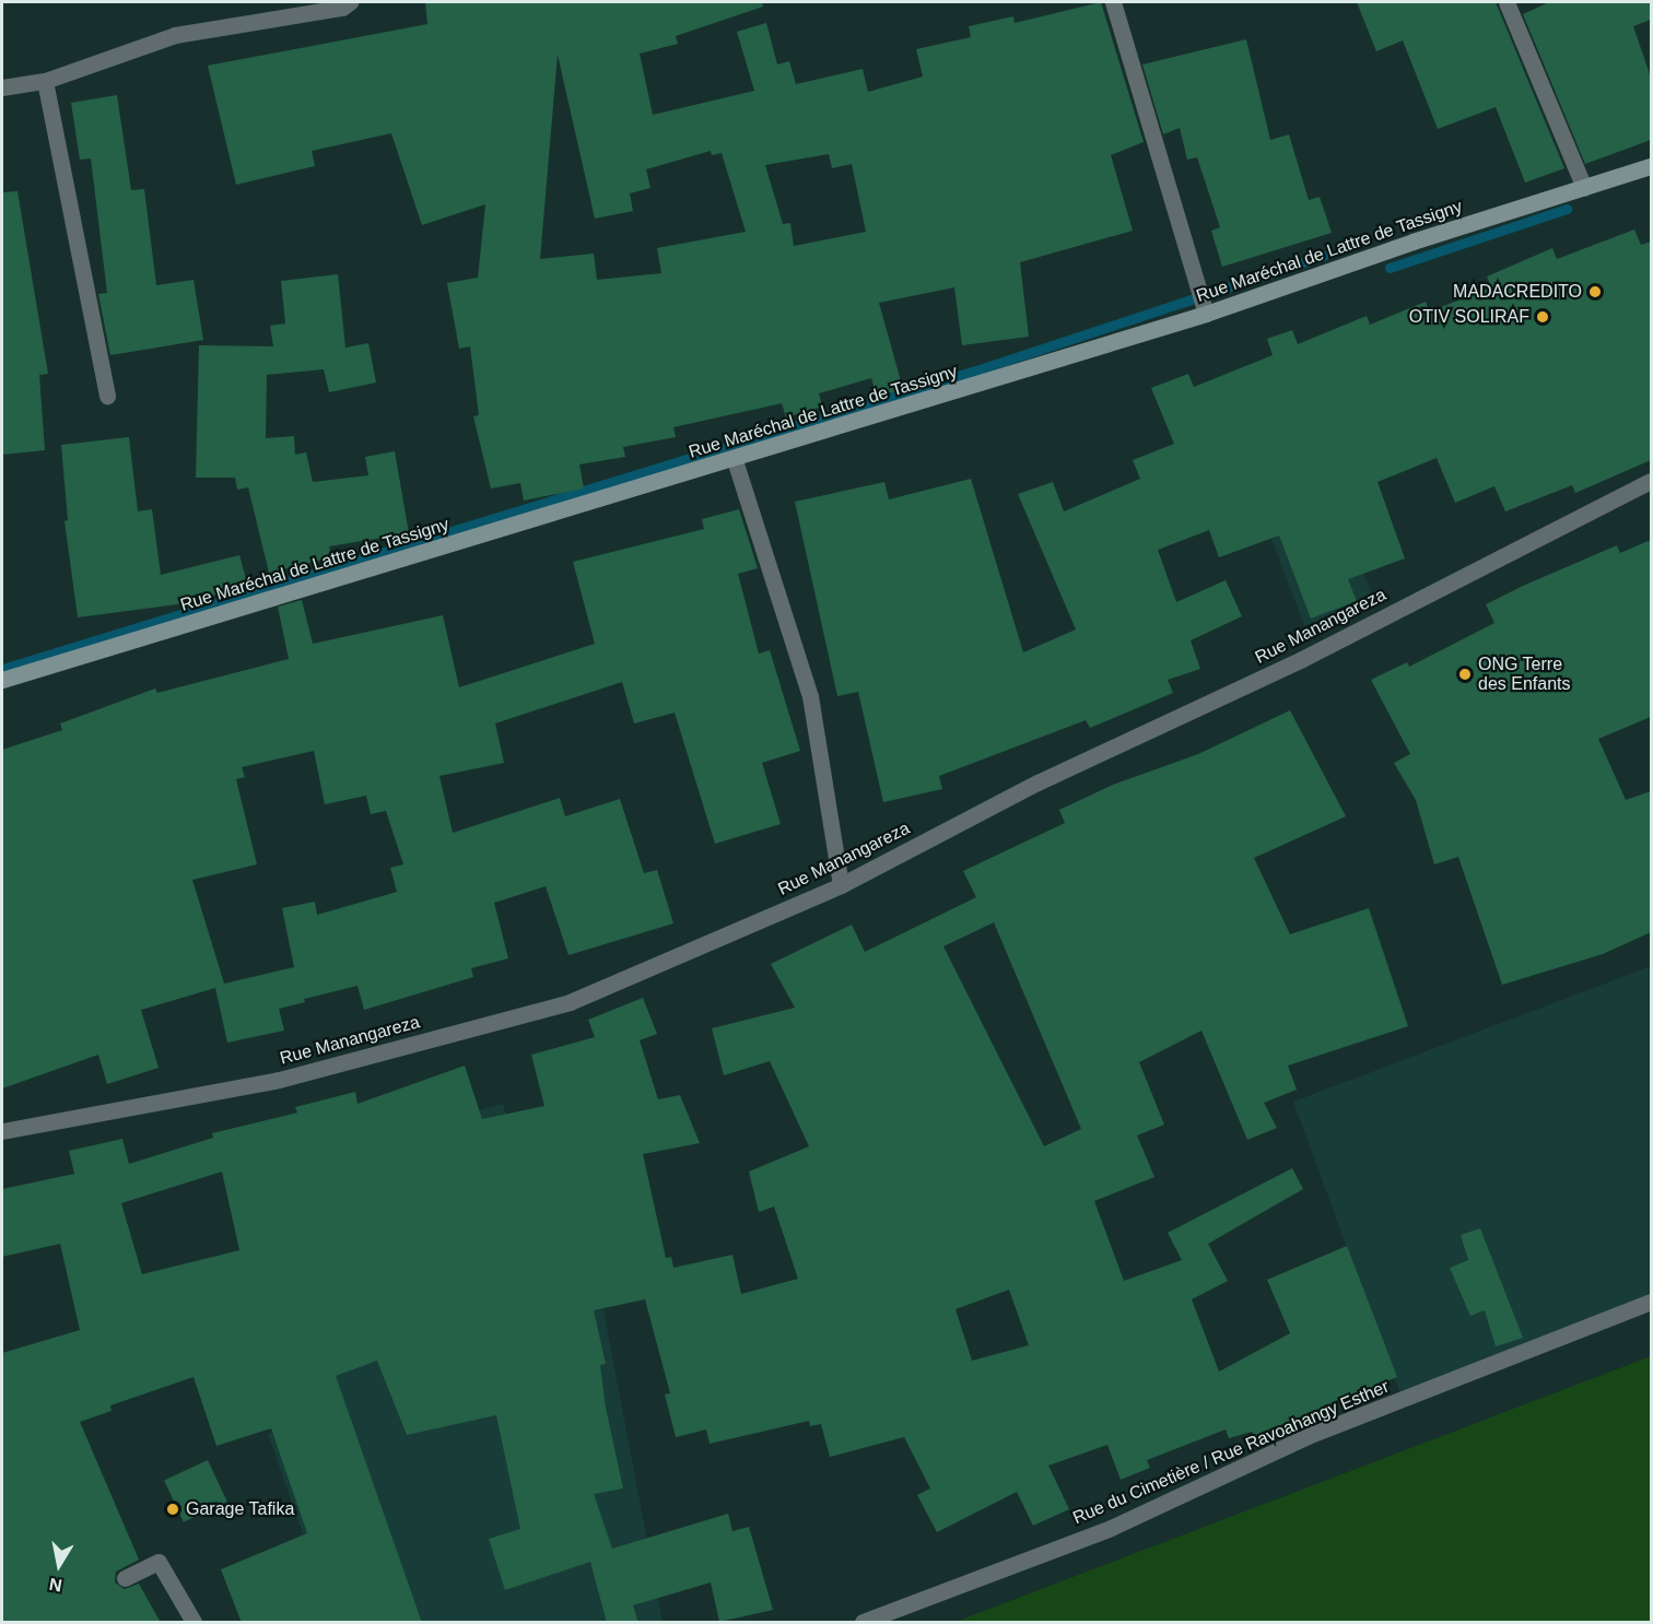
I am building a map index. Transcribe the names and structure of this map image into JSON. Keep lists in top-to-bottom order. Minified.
{"streets":{"street":["Rue Maréchal de Lattre de Tassigny","Rue Manangareza","Rue du Cimetière / Rue Ravoahangy Esther"]},"places":["MADACREDITO","OTIV SOLIRAF","ONG Terre des Enfants","Garage Tafika"],"north":"bottom"}
